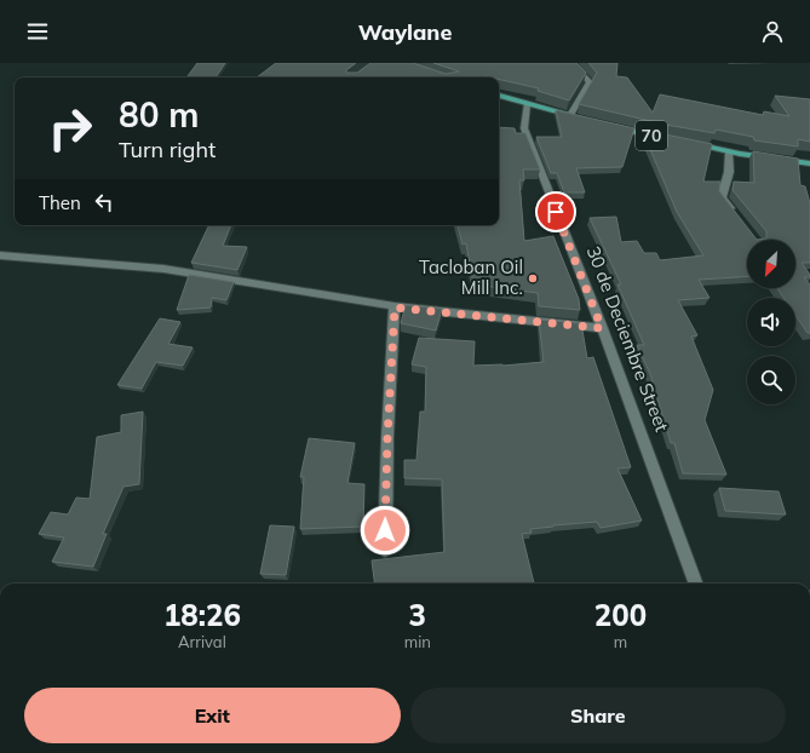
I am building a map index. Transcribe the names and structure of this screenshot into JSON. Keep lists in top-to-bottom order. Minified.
{"streets":{"main road":["70"],"street":["30 de Deciembre Street"]},"places":["Tacloban Oil Mill Inc."],"north":"bottom left","page":{"header":"Waylane","turn":["80 m","Turn right"],"then":"Then","eta":["18:26","Arrival","3","min","200","m"],"buttons":["Exit","Share"]}}
